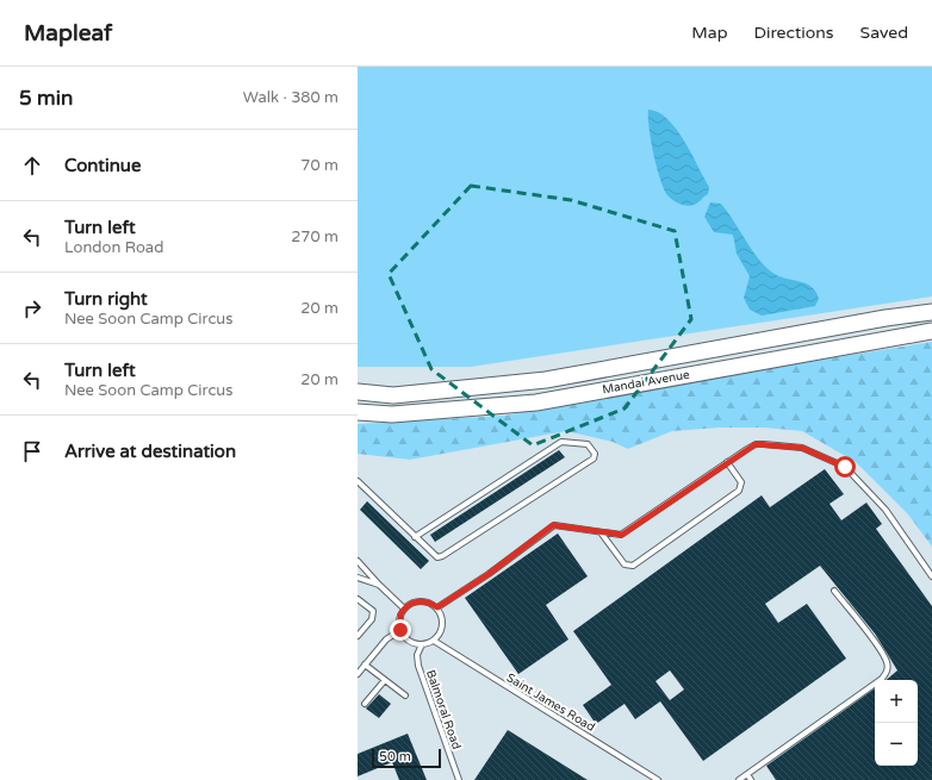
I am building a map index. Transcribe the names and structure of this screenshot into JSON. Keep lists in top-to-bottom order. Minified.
{"streets":{"main road":["Mandai Avenue"],"lane":["Saint James Road","Balmoral Road"]},"crossings":[["Saint James Road","Balmoral Road"]],"scale_bar":"50 m","page":{"header":"Mapleaf","nav":["Map","Directions","Saved"],"heading":["5 min","Walk · 380 m"],"list":[["Continue","70 m"],["Turn left","London Road","270 m"],["Turn right","Nee Soon Camp Circus","20 m"],["Turn left","Nee Soon Camp Circus","20 m"],"Arrive at destination"],"map_buttons":["+","−"],"scale":"50 m"}}
